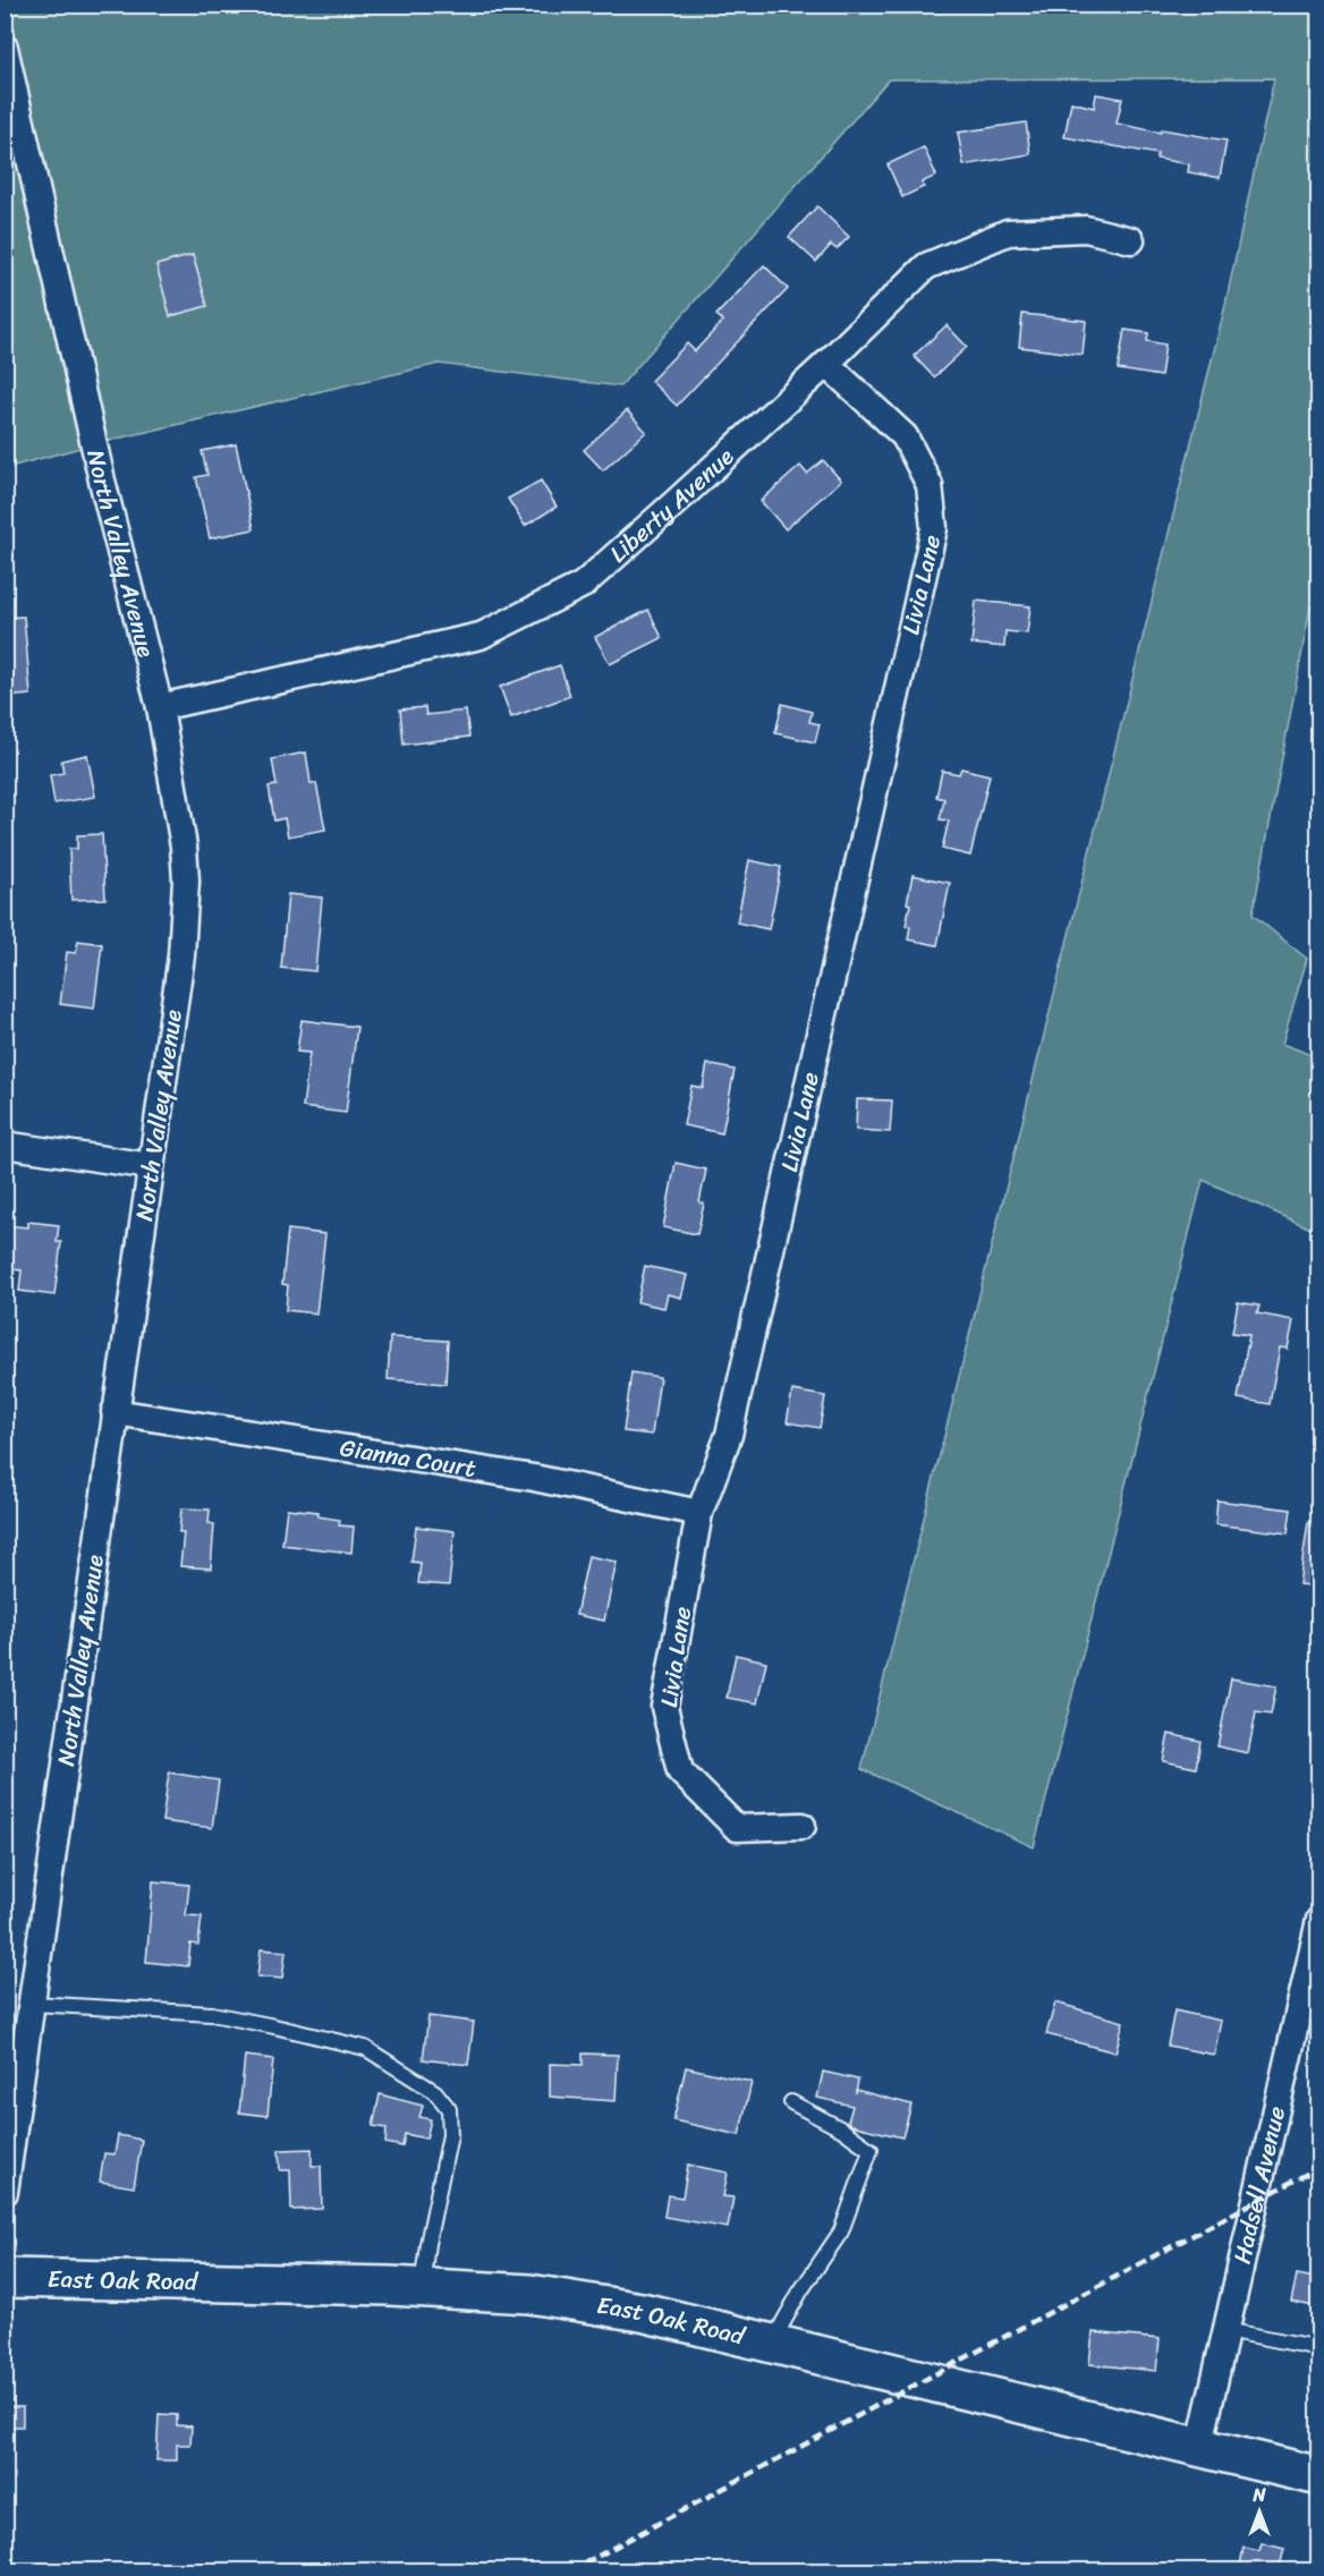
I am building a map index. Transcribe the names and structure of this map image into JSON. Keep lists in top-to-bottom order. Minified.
{"streets":{"street":["Liberty Avenue","North Valley Avenue","Livia Lane","Gianna Court","Hadsell Avenue","East Oak Road"]},"crossings":[["Liberty Avenue","North Valley Avenue"],["Liberty Avenue","Livia Lane"],["North Valley Avenue","Gianna Court"],["Livia Lane","Gianna Court"],["Hadsell Avenue","East Oak Road"]],"north":"top"}
